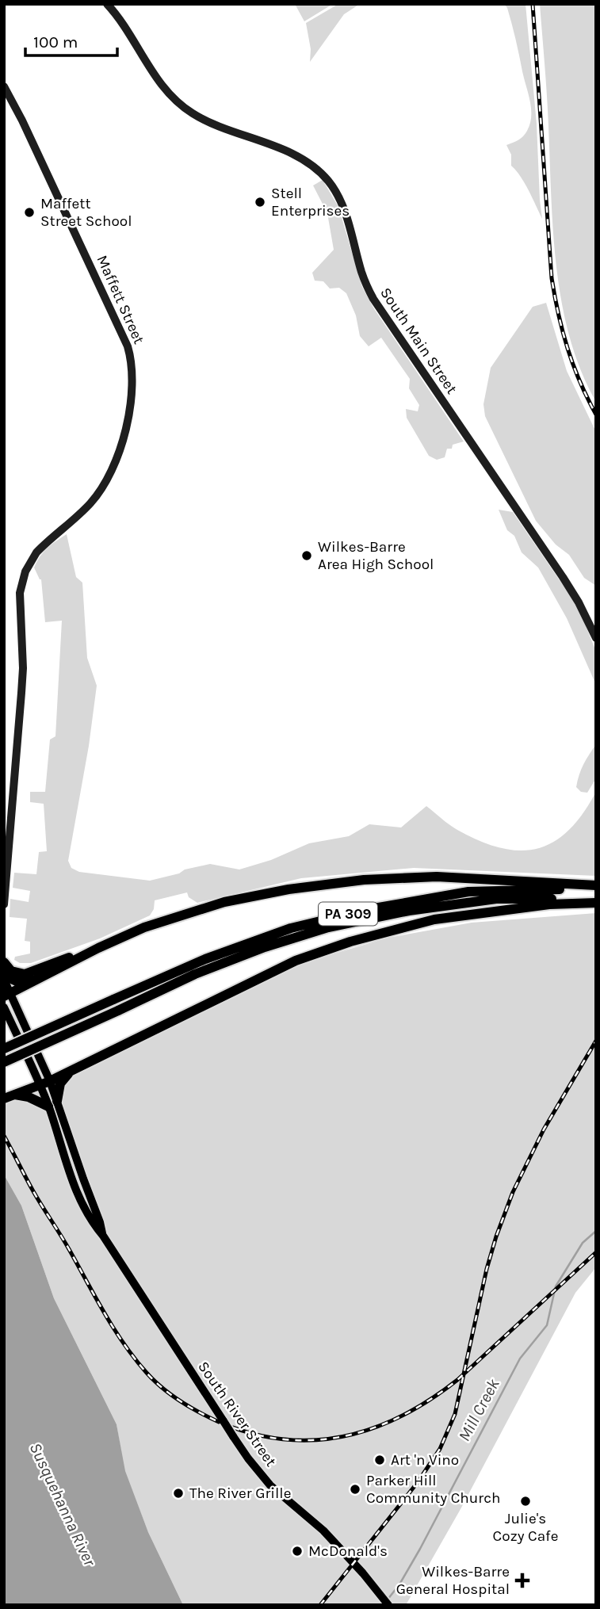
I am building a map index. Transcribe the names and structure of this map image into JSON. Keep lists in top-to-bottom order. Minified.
{"streets":{"highway":["PA 309"],"main road":["Maffett Street","South Main Street","South River Street"]},"water":["Mill Creek","Susquehanna River"],"places":{"other":["Stell Enterprises","Maffett Street School","Wilkes-Barre Area High School","Art 'n Vino","Parker Hill Community Church","The River Grille","Julie's Cozy Cafe","McDonald's"],"health":["Wilkes-Barre General Hospital"]},"scale_bar":"100 m"}
